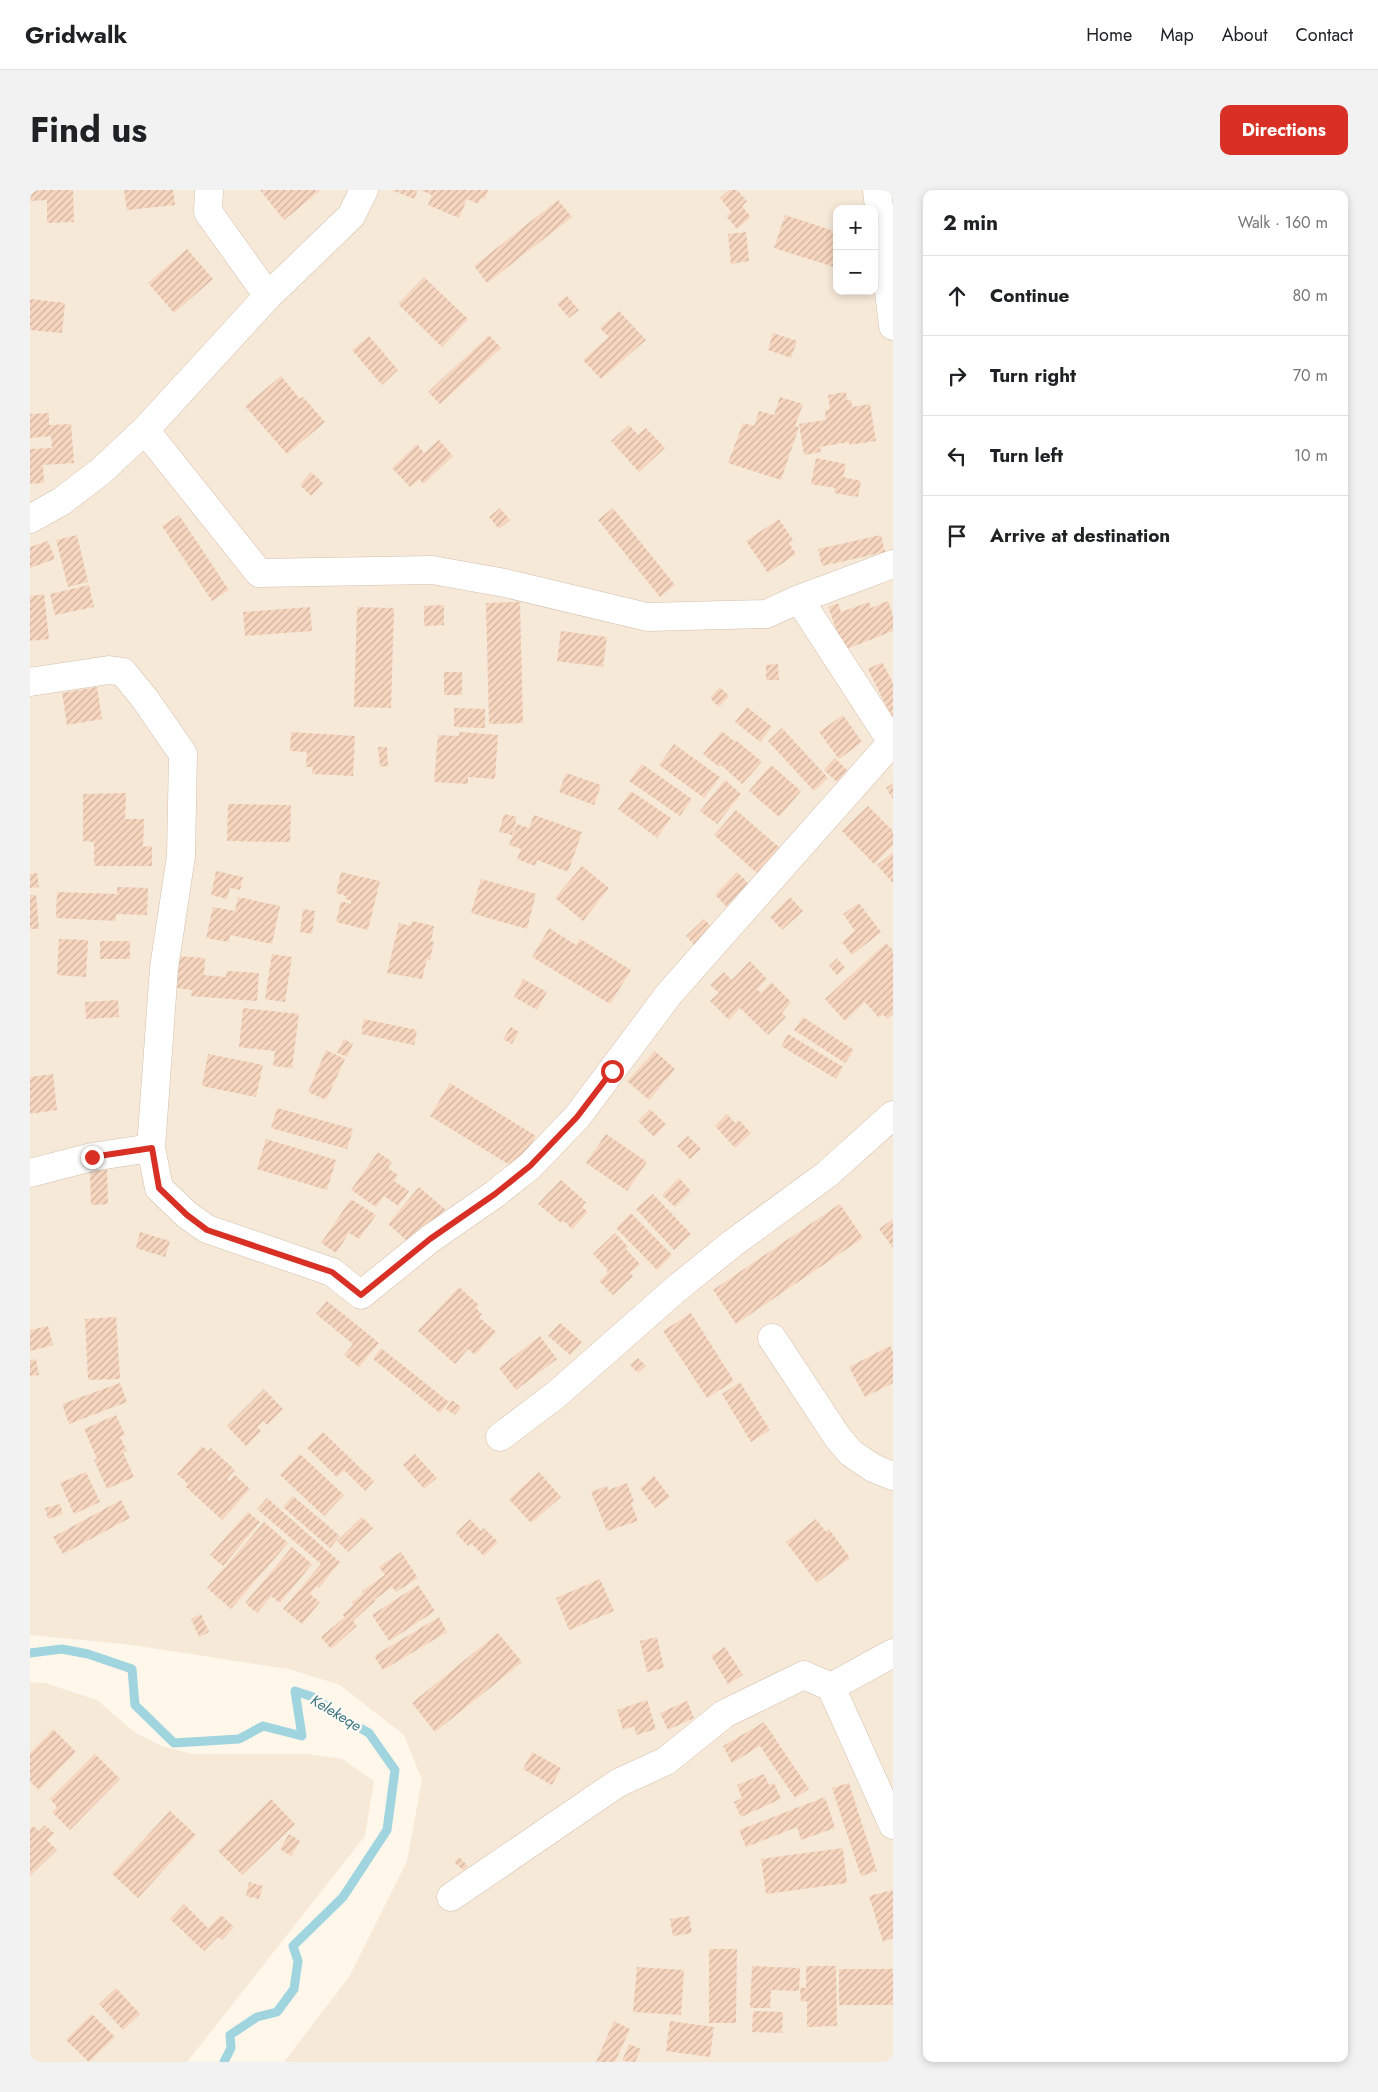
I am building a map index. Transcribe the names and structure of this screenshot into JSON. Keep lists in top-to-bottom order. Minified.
{"water":["Kelekeqe"],"page":{"header":"Gridwalk","nav":["Home","Map","About","Contact"],"title":"Find us","buttons":"Directions","heading":["2 min","Walk · 160 m"],"map_buttons":["+","−"],"list":[["Continue","80 m"],["Turn right","70 m"],["Turn left","10 m"],"Arrive at destination"]}}
